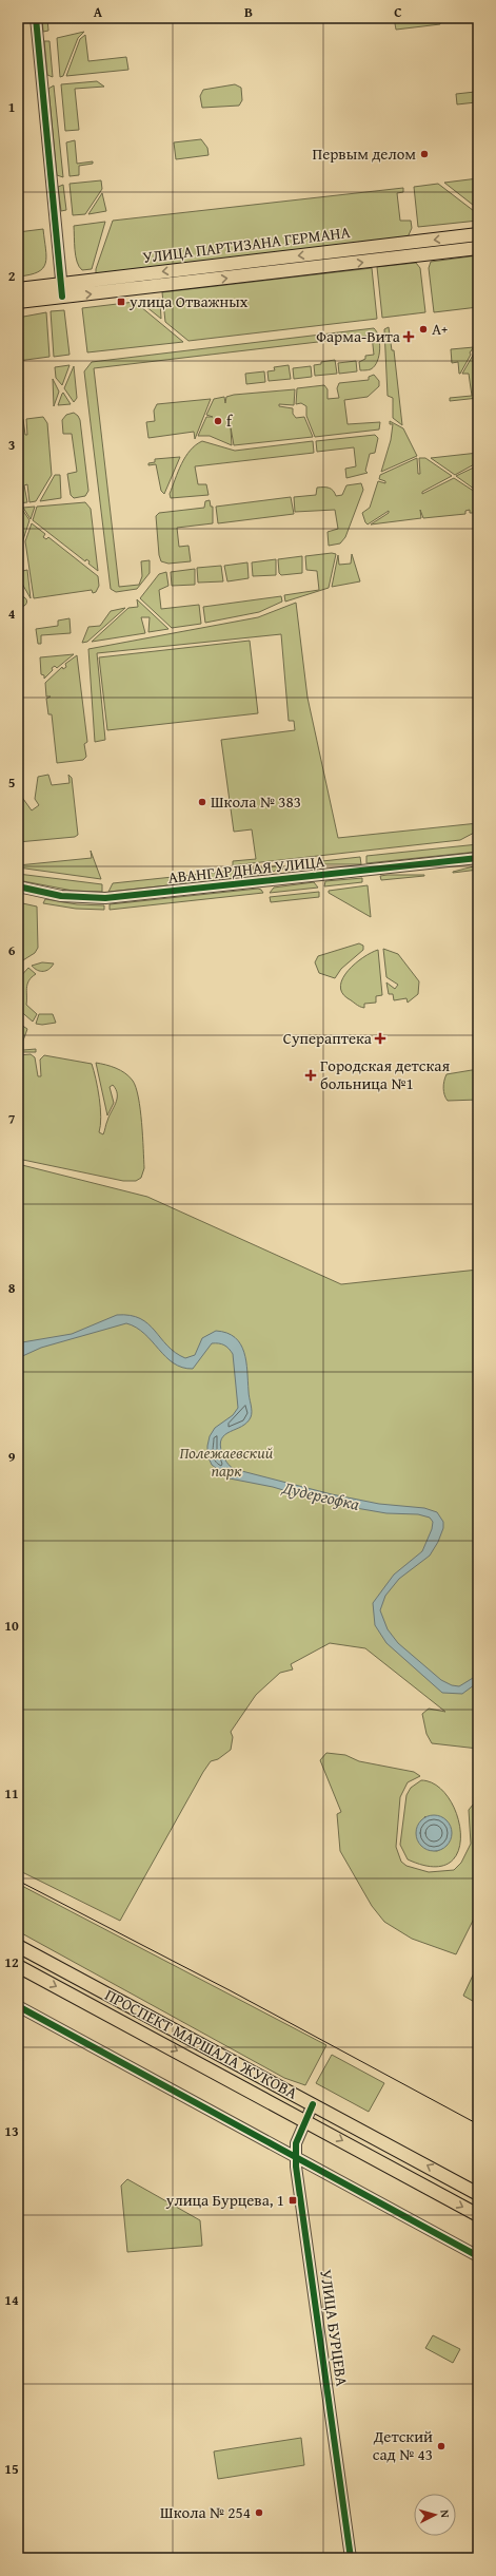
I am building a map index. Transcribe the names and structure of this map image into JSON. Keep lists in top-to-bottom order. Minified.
{"streets":{"main road":["УЛИЦА ПАРТИЗАНА ГЕРМАНА","ПРОСПЕКТ МАРШАЛА ЖУКОВА"],"street":["АВАНГАРДНАЯ УЛИЦА","УЛИЦА БУРЦЕВА"]},"crossings":[["ПРОСПЕКТ МАРШАЛА ЖУКОВА","УЛИЦА БУРЦЕВА"]],"water":["Дудергофка"],"parks":["Полежаевский парк"],"places":{"other":["Первым делом","А+","f","Школа № 383","Детский сад № 43","Школа № 254"],"transit":["улица Отважных","улица Бурцева, 1"],"health":["Фарма-Вита","Супераптека","Городская детская больница №1"]},"north":"right","grid":{"columns":["A","B","C"],"rows":["1","2","3","4","5","6","7","8","9","10","11","12","13","14","15"]}}
